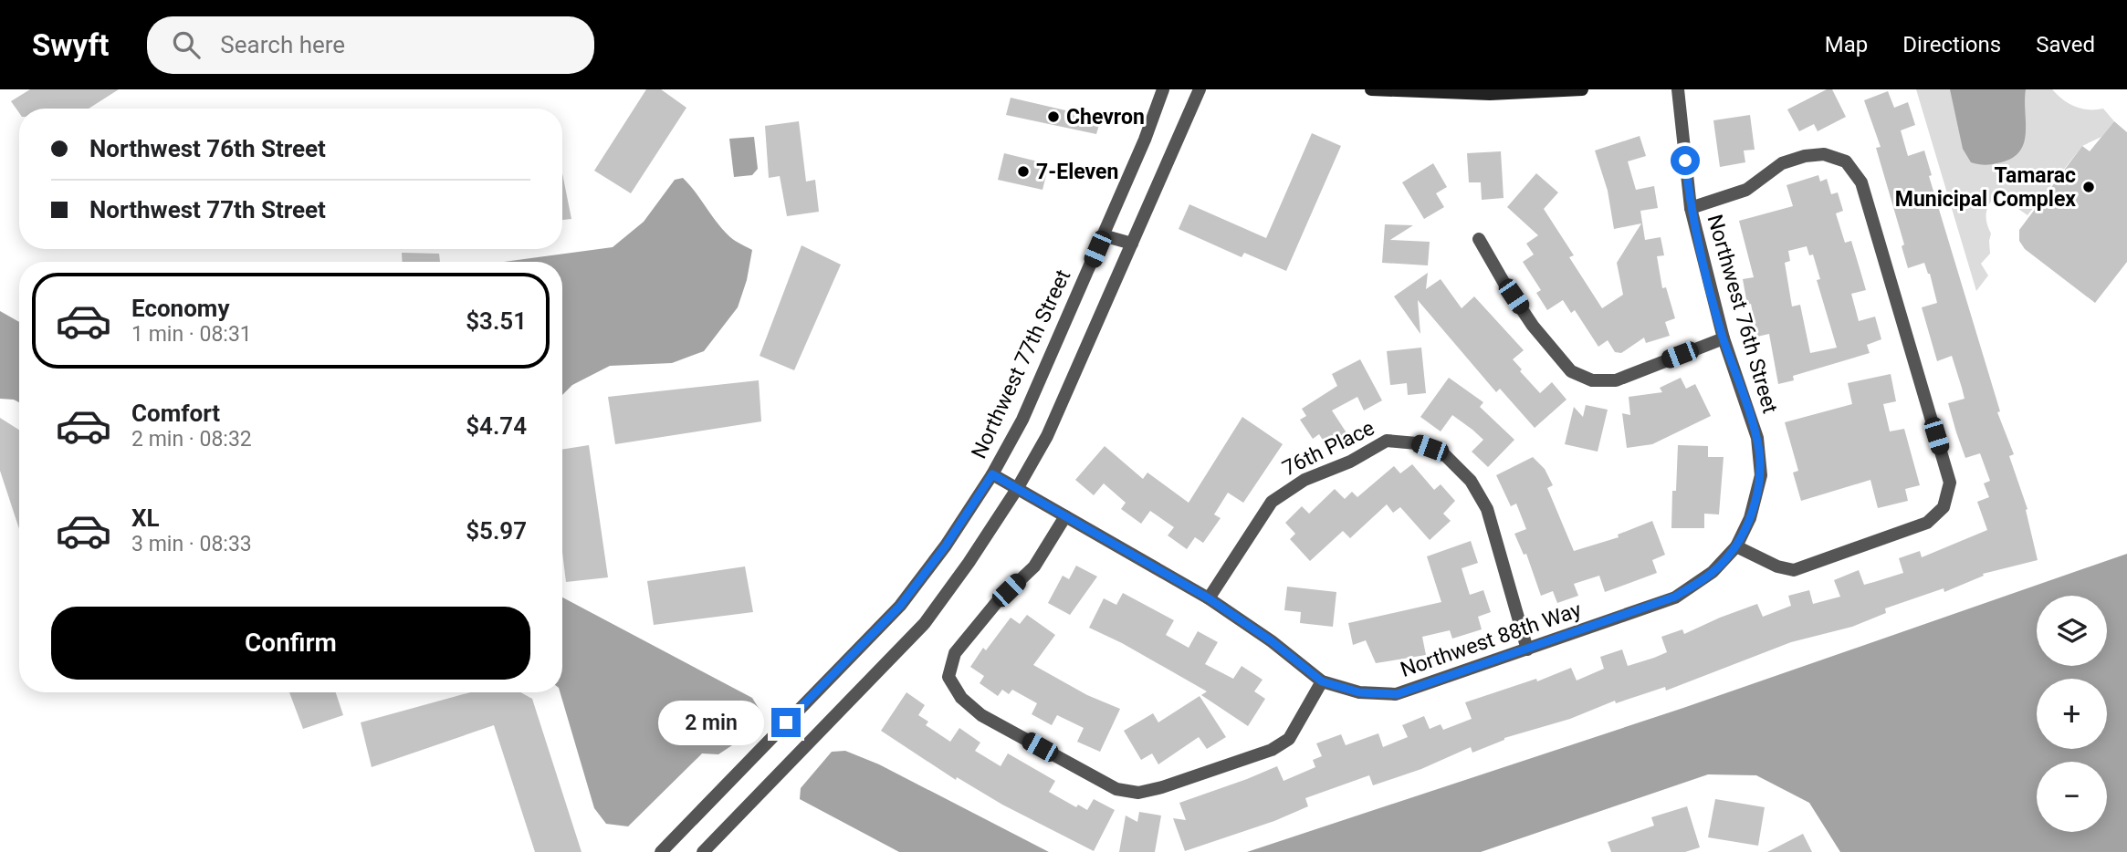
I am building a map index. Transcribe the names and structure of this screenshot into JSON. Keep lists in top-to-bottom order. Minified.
{"streets":{"street":["Northwest 76th Street","Northwest 77th Street","76th Place","Northwest 88th Way"]},"crossings":[["Northwest 76th Street","Northwest 88th Way"],["Northwest 77th Street","Northwest 88th Way"],["76th Place","Northwest 88th Way"]],"places":["Chevron","7-Eleven","Tamarac Municipal Complex"],"page":{"header":"Swyft","search":"Search here","nav":["Map","Directions","Saved"],"banner":["Northwest 76th Street","Northwest 77th Street"],"list":[{"name":"Economy","note":"1 min · 08:31","value":"$3.51"},{"name":"Comfort","note":"2 min · 08:32","value":"$4.74"},{"name":"XL","note":"3 min · 08:33","value":"$5.97"}],"buttons":"Confirm","map_buttons":["+","−"],"bubble":"2 min"}}
